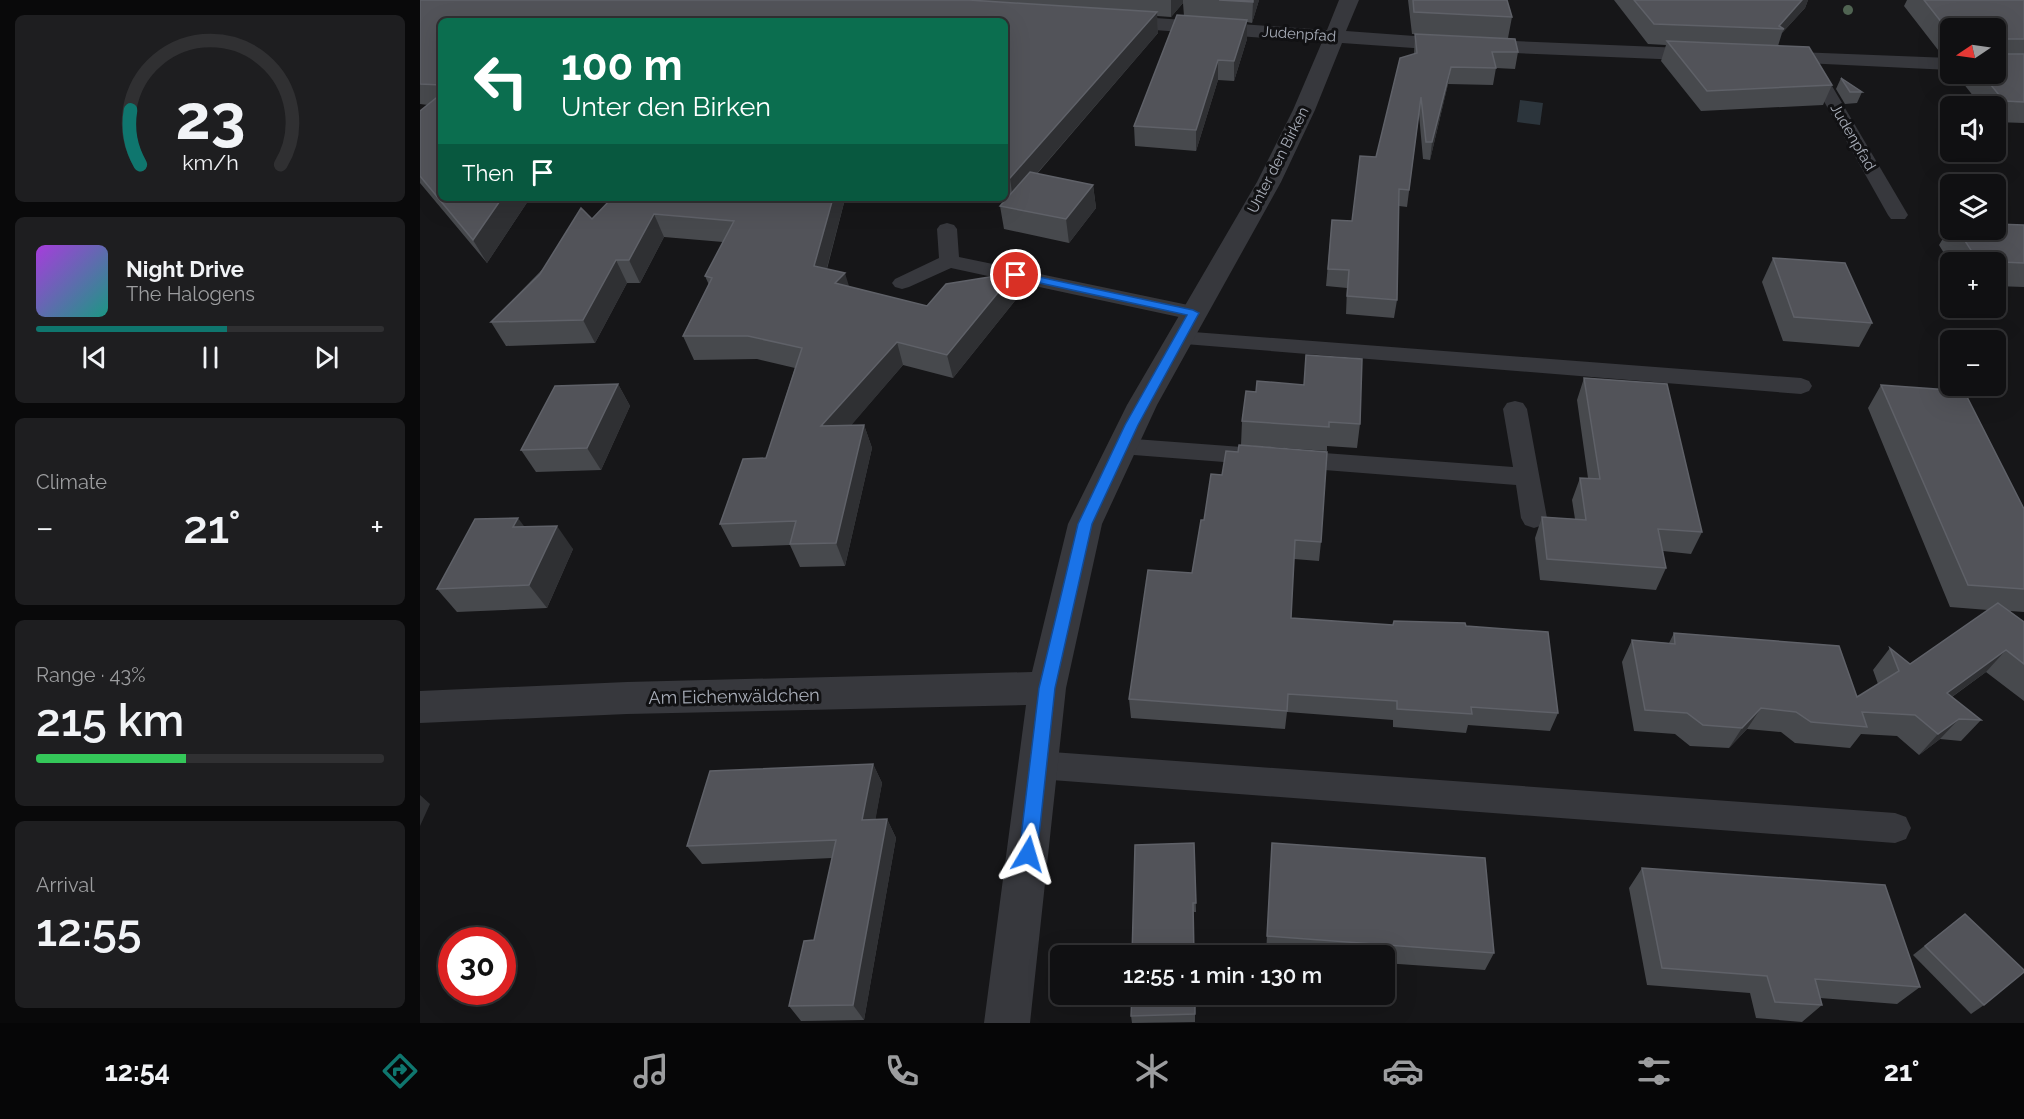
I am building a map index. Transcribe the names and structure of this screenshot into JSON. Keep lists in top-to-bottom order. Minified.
{"streets":{"street":["Judenpfad","Unter den Birken","Am Eichenwäldchen"]},"crossings":[["Judenpfad","Unter den Birken"],["Unter den Birken","Am Eichenwäldchen"]],"north":"left","page":{"map_buttons":["+","−"],"turn":["100 m","Unter den Birken"],"then":"Then","song":["Night Drive","The Halogens"],"tile":["Climate",["Range · 43%","215 km"],["Arrival","12:55"]],"heat":["−","21°","+"],"limit":"30","trip":"12:55 · 1 min · 130 m","tabs":["12:54","21°"],"gauge":["23","km/h"]}}
